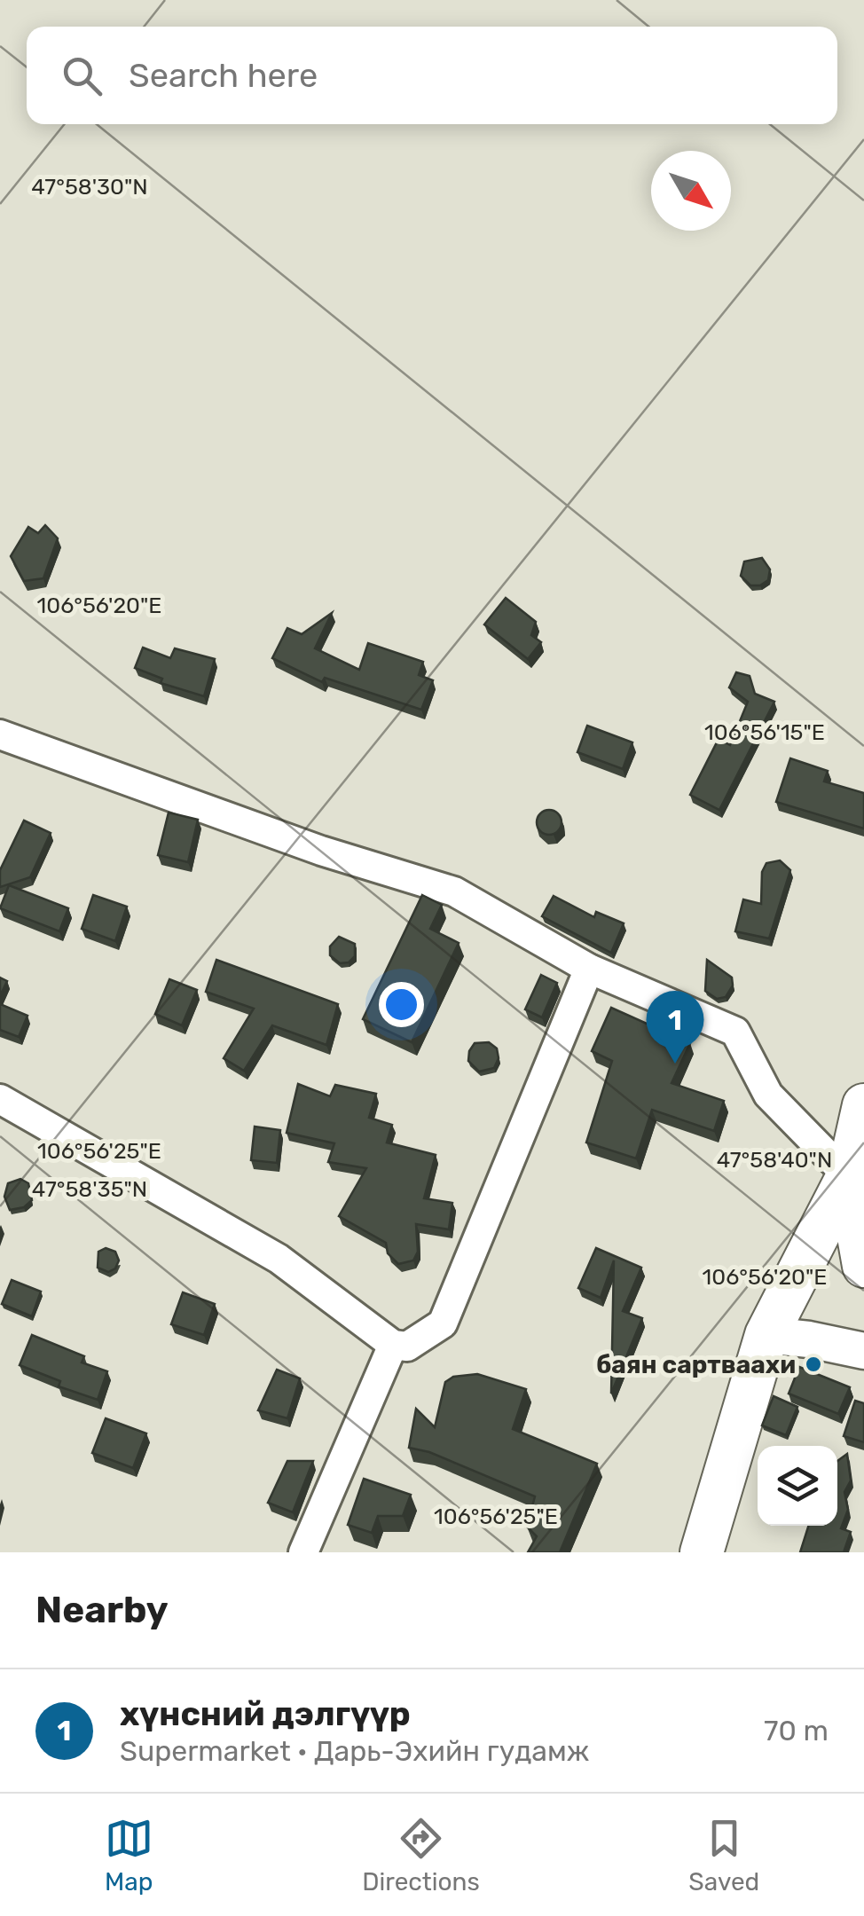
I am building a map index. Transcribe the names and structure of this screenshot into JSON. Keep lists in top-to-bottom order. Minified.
{"places":["баян сартваахи"],"north":"bottom right","page":{"search":"Search here","pins":"1","heading":"Nearby","list":[{"mark":"1","name":"хүнсний дэлгүүр","note":"Supermarket · Дарь-Эхийн гудамж","value":"70 m"}],"nav":["Map","Directions","Saved"]},"coordinates":["47°58'30\"N","106°56'20\"E","106°56'15\"E","106°56'25\"E","47°58'40\"N","47°58'35\"N"]}
